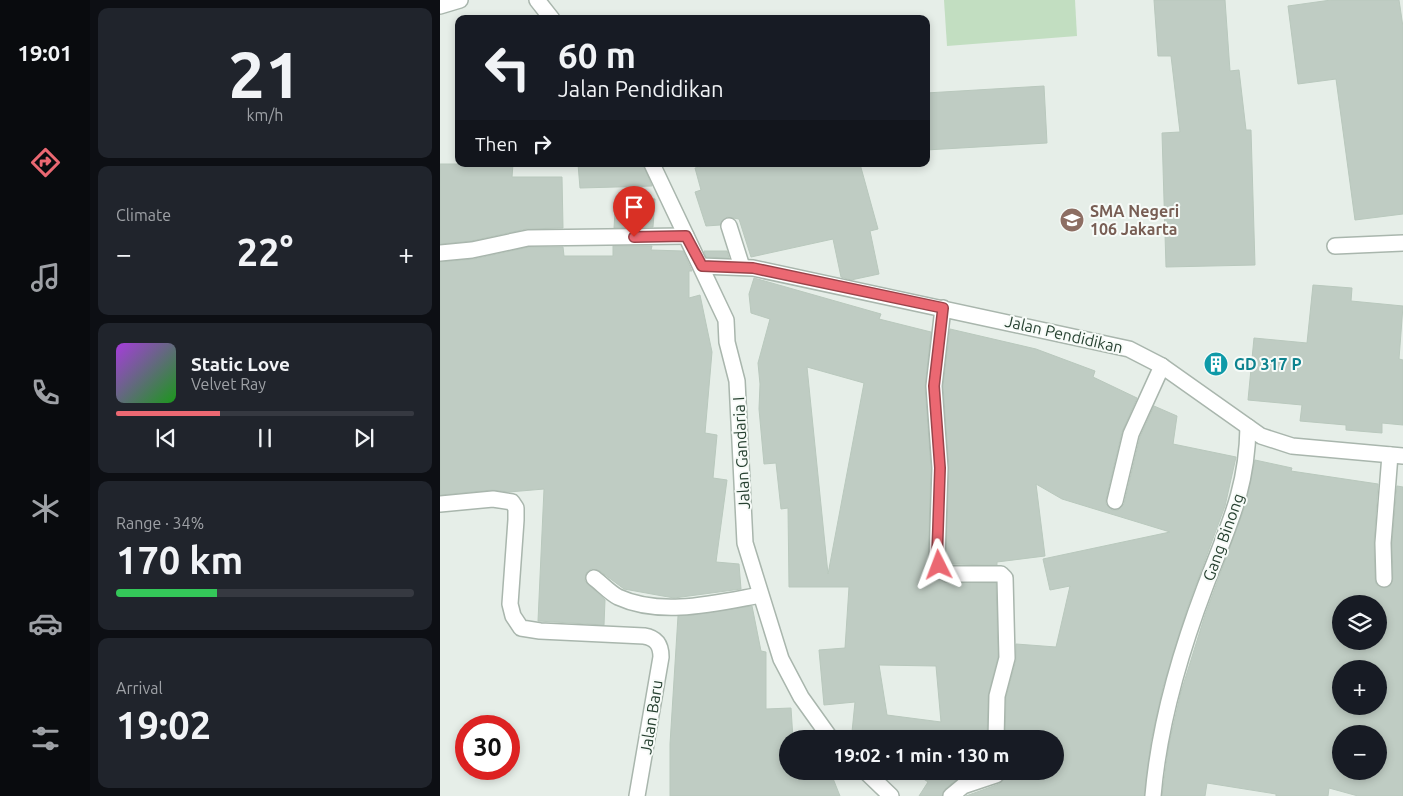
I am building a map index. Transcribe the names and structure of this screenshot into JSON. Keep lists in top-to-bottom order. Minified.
{"streets":{"street":["Jalan Pendidikan","Jalan Gandaria I","Gang Binong","Jalan Baru"]},"crossings":[["Jalan Pendidikan","Jalan Gandaria I"],["Jalan Pendidikan","Gang Binong"]],"places":{"school or university":["SMA Negeri 106 Jakarta"],"building":["GD 317 P"]},"page":{"tabs":"19:01","tile":[["21","km/h"],"Climate",["Range · 34%","170 km"],["Arrival","19:02"]],"turn":["60 m","Jalan Pendidikan"],"then":"Then","heat":["−","22°","+"],"song":["Static Love","Velvet Ray"],"map_buttons":["+","−"],"limit":"30","trip":"19:02 · 1 min · 130 m"}}
